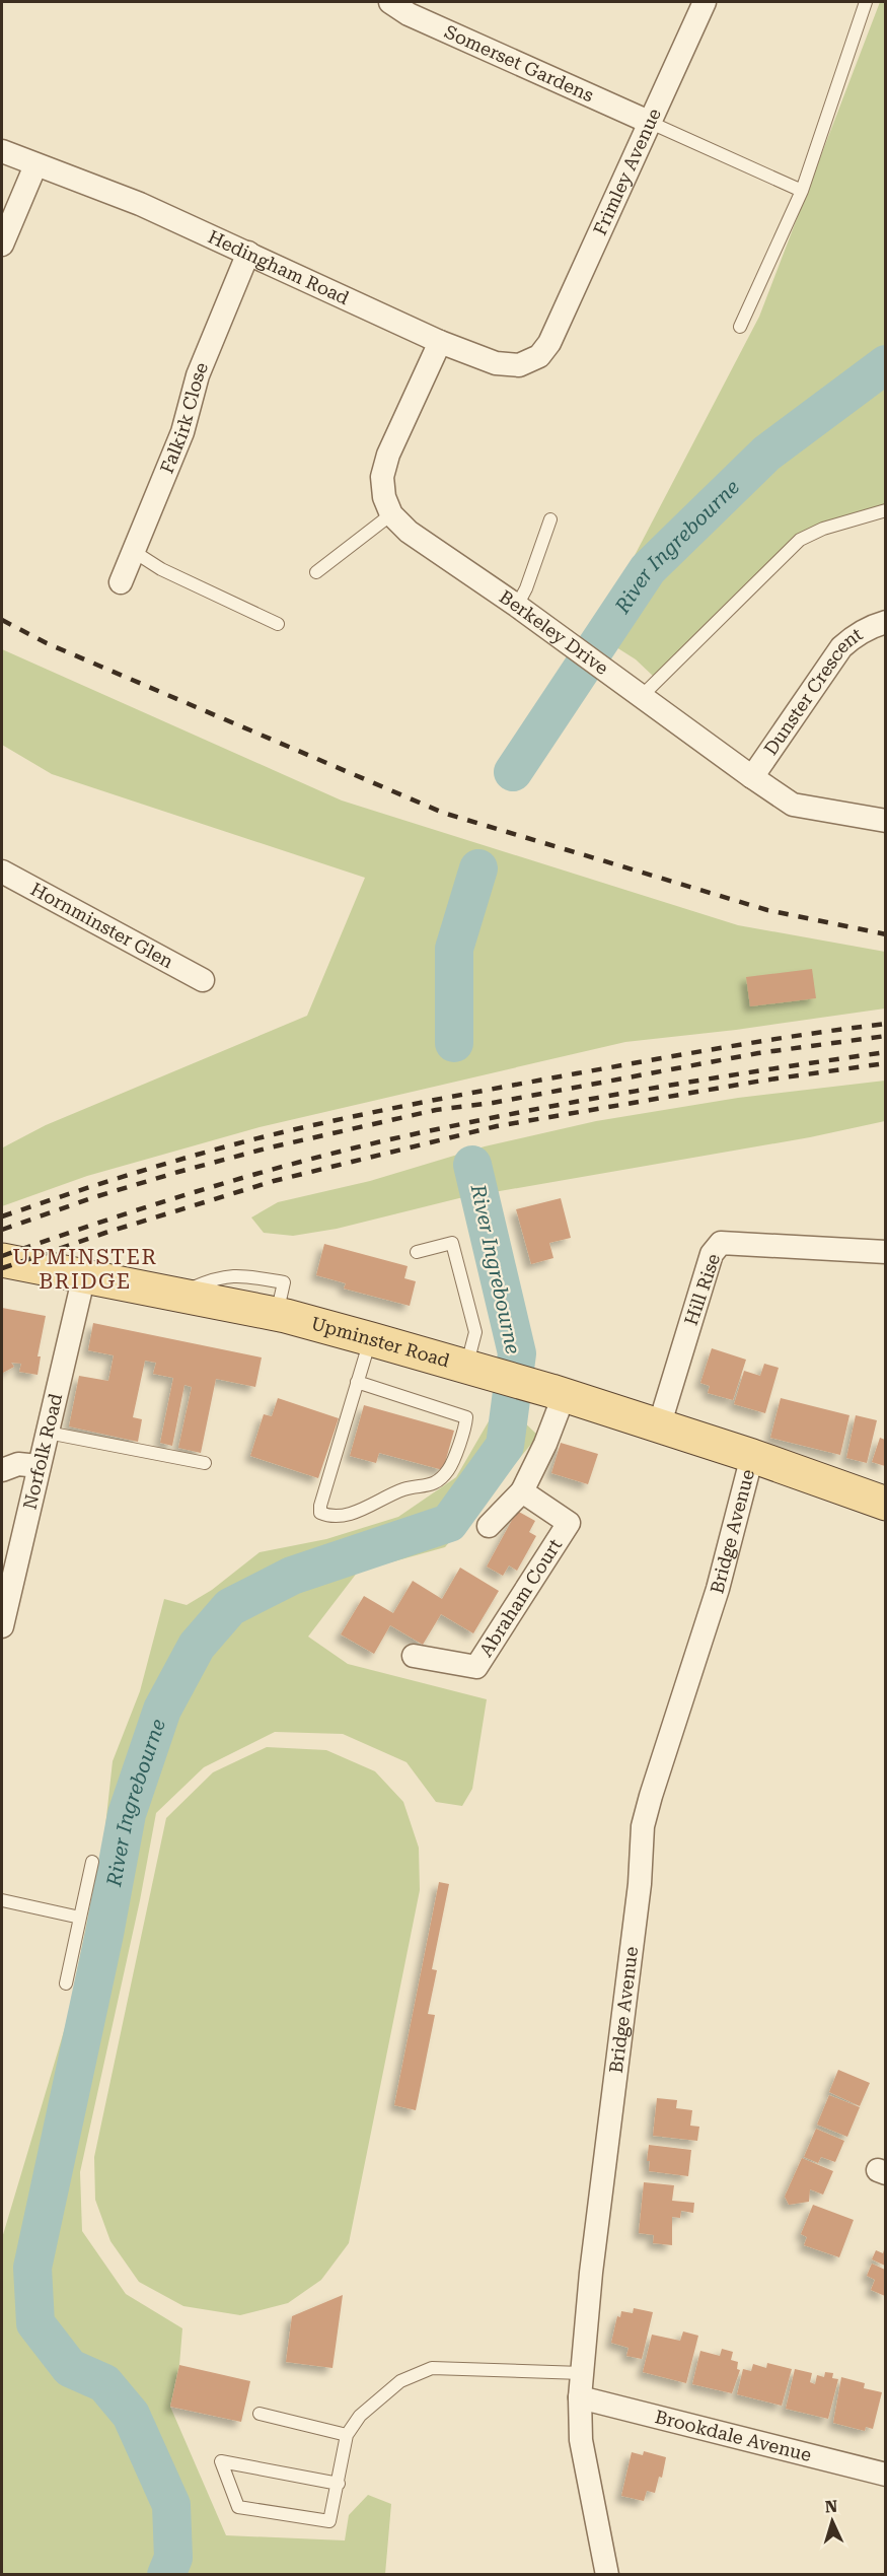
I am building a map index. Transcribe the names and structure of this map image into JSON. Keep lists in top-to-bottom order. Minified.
{"streets":{"main road":["Upminster Road"],"street":["Somerset Gardens","Frimley Avenue","Hedingham Road","Falkirk Close","Berkeley Drive","Dunster Crescent","Hornminster Glen","Hill Rise","Norfolk Road","Bridge Avenue","Abraham Court","Brookdale Avenue"]},"crossings":[["Somerset Gardens","Frimley Avenue"],["Frimley Avenue","Hedingham Road"],["Hedingham Road","Falkirk Close"],["Berkeley Drive","Dunster Crescent"],["Hill Rise","Upminster Road"],["Upminster Road","Norfolk Road"],["Upminster Road","Bridge Avenue"],["Bridge Avenue","Brookdale Avenue"]],"districts":["UPMINSTER BRIDGE"],"water":["River Ingrebourne"],"north":"top"}
